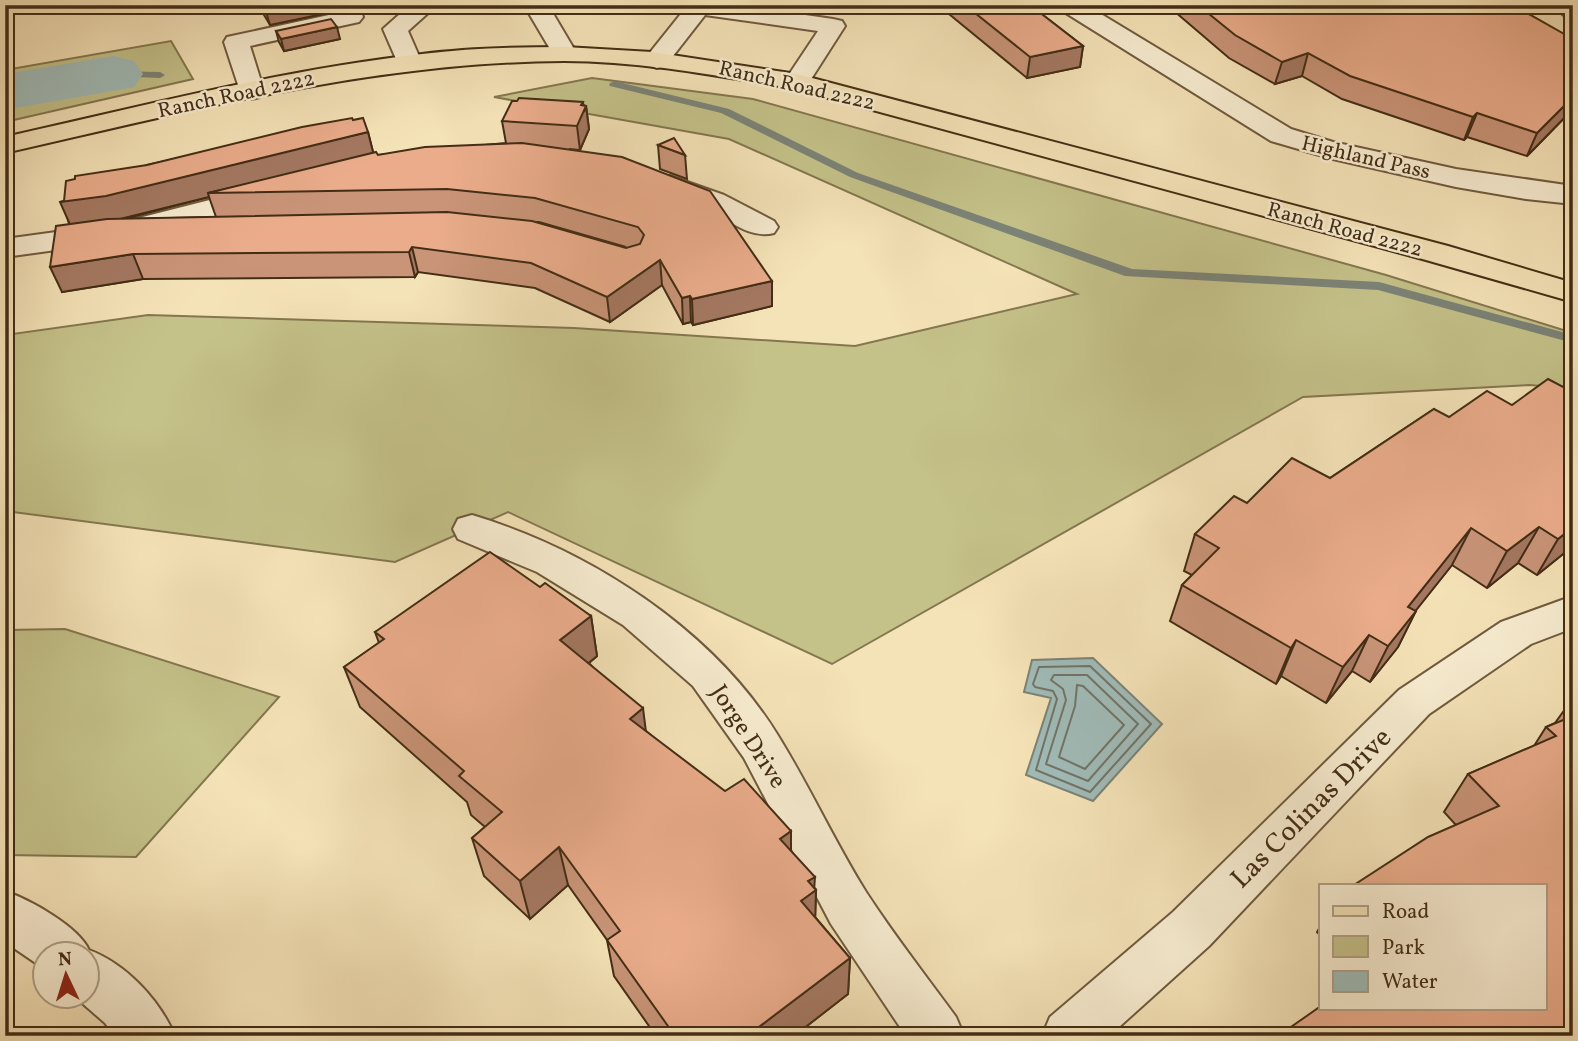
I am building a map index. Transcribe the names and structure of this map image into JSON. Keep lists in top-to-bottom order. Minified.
{"streets":{"main road":["Ranch Road 2222"],"street":["Highland Pass","Jorge Drive","Las Colinas Drive"]},"legend":["Road","Park","Water"],"north":"top"}
